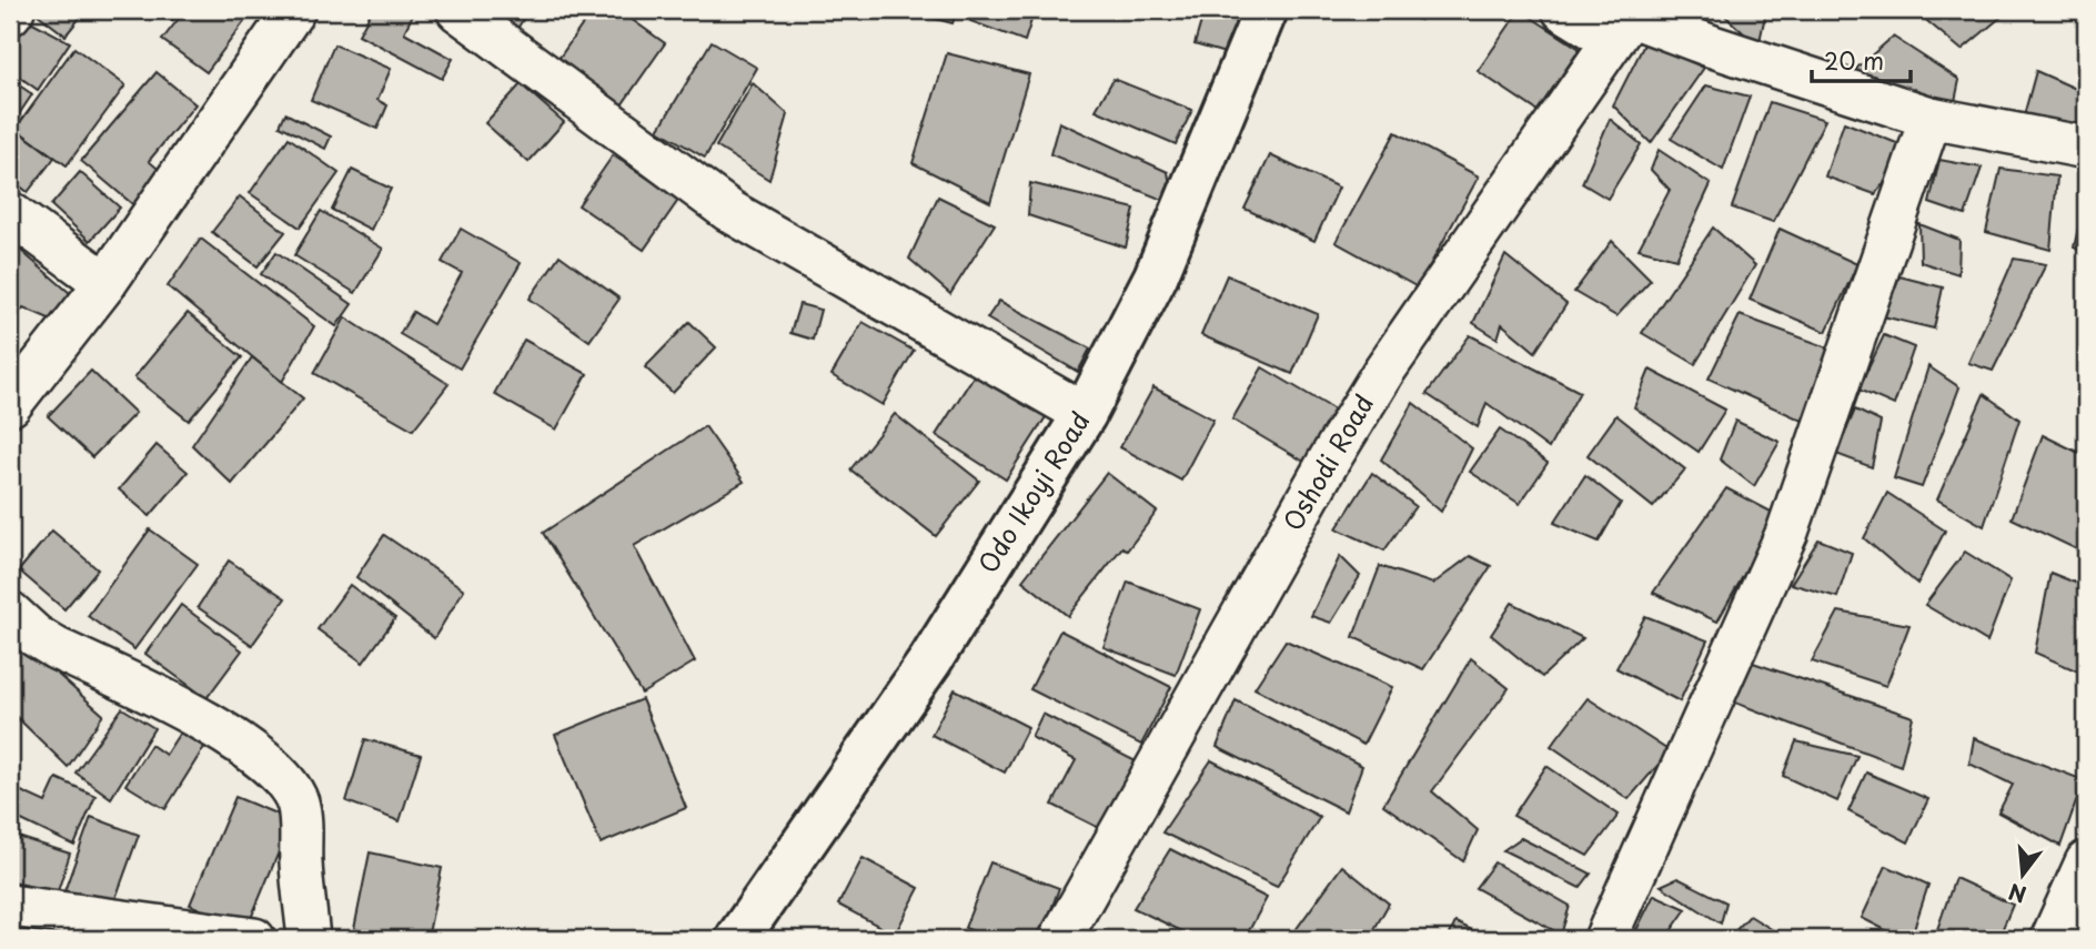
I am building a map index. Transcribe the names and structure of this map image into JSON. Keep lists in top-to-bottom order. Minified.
{"streets":{"main road":["Odo Ikoyi Road"],"street":["Oshodi Road"]},"scale_bar":"20 m","north":"bottom"}
